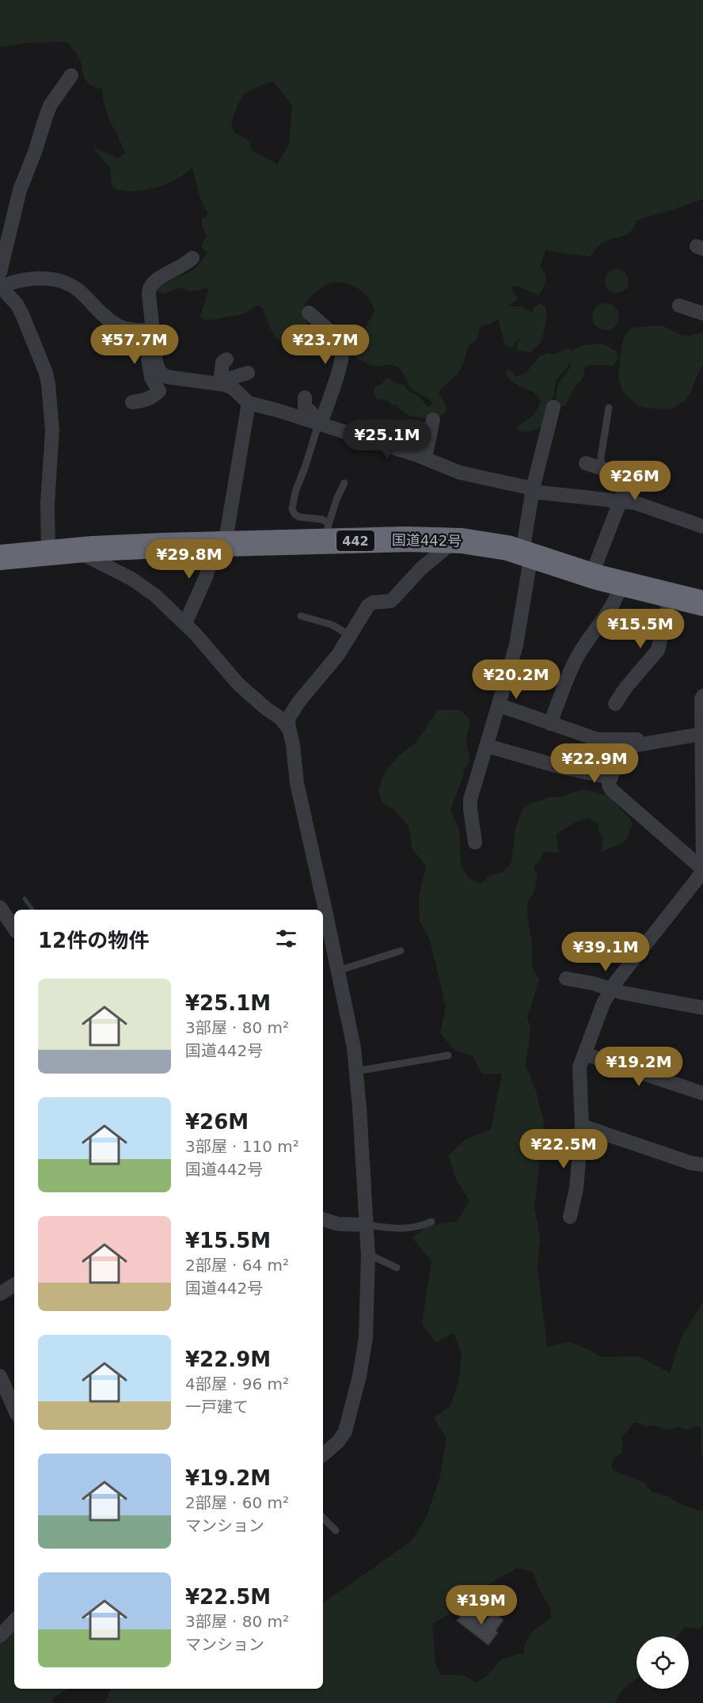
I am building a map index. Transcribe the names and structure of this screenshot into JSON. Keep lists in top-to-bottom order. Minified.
{"streets":{"highway":["442","国道442号"]},"page":{"price":["¥57.7M","¥23.7M","¥25.1M","¥26M","¥29.8M","¥15.5M","¥20.2M","¥22.9M","¥39.1M","¥19.2M","¥22.5M","¥19M"],"heading":"12件の物件","list":[{"name":"¥25.1M","note":"3部屋 · 80 m² · 国道442号"},{"name":"¥26M","note":"3部屋 · 110 m² · 国道442号"},{"name":"¥15.5M","note":"2部屋 · 64 m² · 国道442号"},{"name":"¥22.9M","note":"4部屋 · 96 m² · 一戸建て"},{"name":"¥19.2M","note":"2部屋 · 60 m² · マンション"},{"name":"¥22.5M","note":"3部屋 · 80 m² · マンション"}]}}
